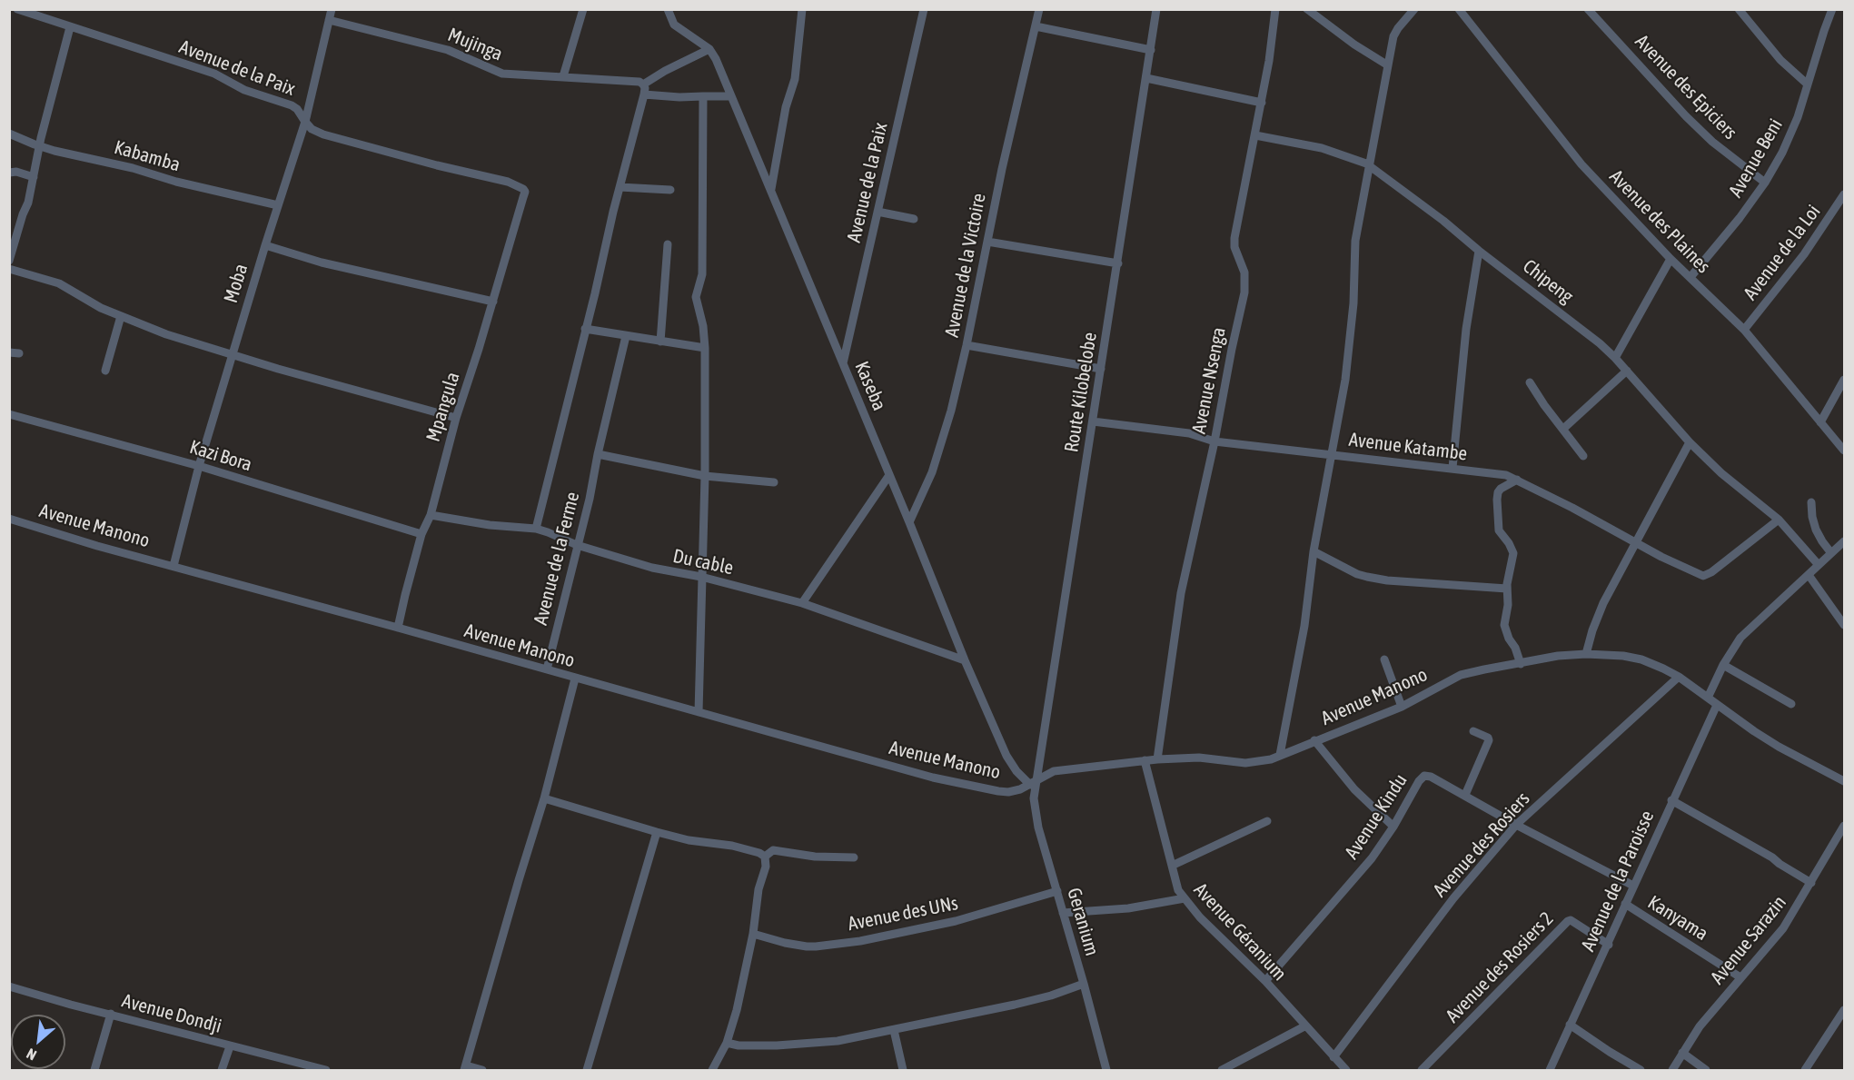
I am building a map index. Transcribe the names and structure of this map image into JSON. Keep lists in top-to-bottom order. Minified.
{"streets":{"street":["Mujinga","Avenue de la Paix","Avenue des Epiciers","Kabamba","Avenue Beni","Avenue des Plaines","Avenue de la Loi","Avenue de la Victoire","Chipeng","Moba","Avenue Nsenga","Kaseba","Route Kilobelobe","Mpangula","Avenue Katambe","Kazi Bora","Avenue Manono","Avenue de la Ferme","Du cable","Avenue Kindu","Avenue des Rosiers","Avenue de la Paroisse","Avenue des UNs","Kanyama","Geranium","Avenue Géranium","Avenue Sarazin","Avenue des Rosiers 2","Avenue Dondji"]},"crossings":[["Mujinga","Moba"],["Avenue de la Paix","Moba"],["Avenue de la Paix","Kaseba"],["Avenue de la Paix","Mpangula"],["Avenue des Epiciers","Avenue Beni"],["Kabamba","Moba"],["Avenue Beni","Avenue des Plaines"],["Avenue des Plaines","Avenue de la Loi"],["Avenue de la Victoire","Kaseba"],["Chipeng","Avenue Nsenga"],["Chipeng","Avenue Katambe"],["Moba","Kazi Bora"],["Moba","Avenue Manono"],["Avenue Nsenga","Avenue Katambe"],["Avenue Nsenga","Avenue Manono"],["Kaseba","Route Kilobelobe"],["Kaseba","Avenue Manono"],["Kaseba","Du cable"],["Kaseba","Geranium"],["Route Kilobelobe","Avenue Katambe"],["Route Kilobelobe","Avenue Manono"],["Route Kilobelobe","Geranium"],["Mpangula","Kazi Bora"],["Mpangula","Avenue Manono"],["Mpangula","Du cable"],["Avenue Manono","Avenue de la Ferme"],["Avenue Manono","Avenue des Rosiers"],["Avenue Manono","Avenue de la Paroisse"],["Avenue Manono","Geranium"],["Avenue Manono","Avenue Géranium"],["Avenue de la Ferme","Du cable"],["Avenue Kindu","Avenue des Rosiers"],["Avenue Kindu","Avenue de la Paroisse"],["Avenue Kindu","Avenue Géranium"],["Avenue des Rosiers","Avenue Géranium"],["Avenue de la Paroisse","Kanyama"],["Avenue de la Paroisse","Avenue des Rosiers 2"],["Avenue des UNs","Geranium"],["Kanyama","Avenue Sarazin"]],"north":"bottom left"}
